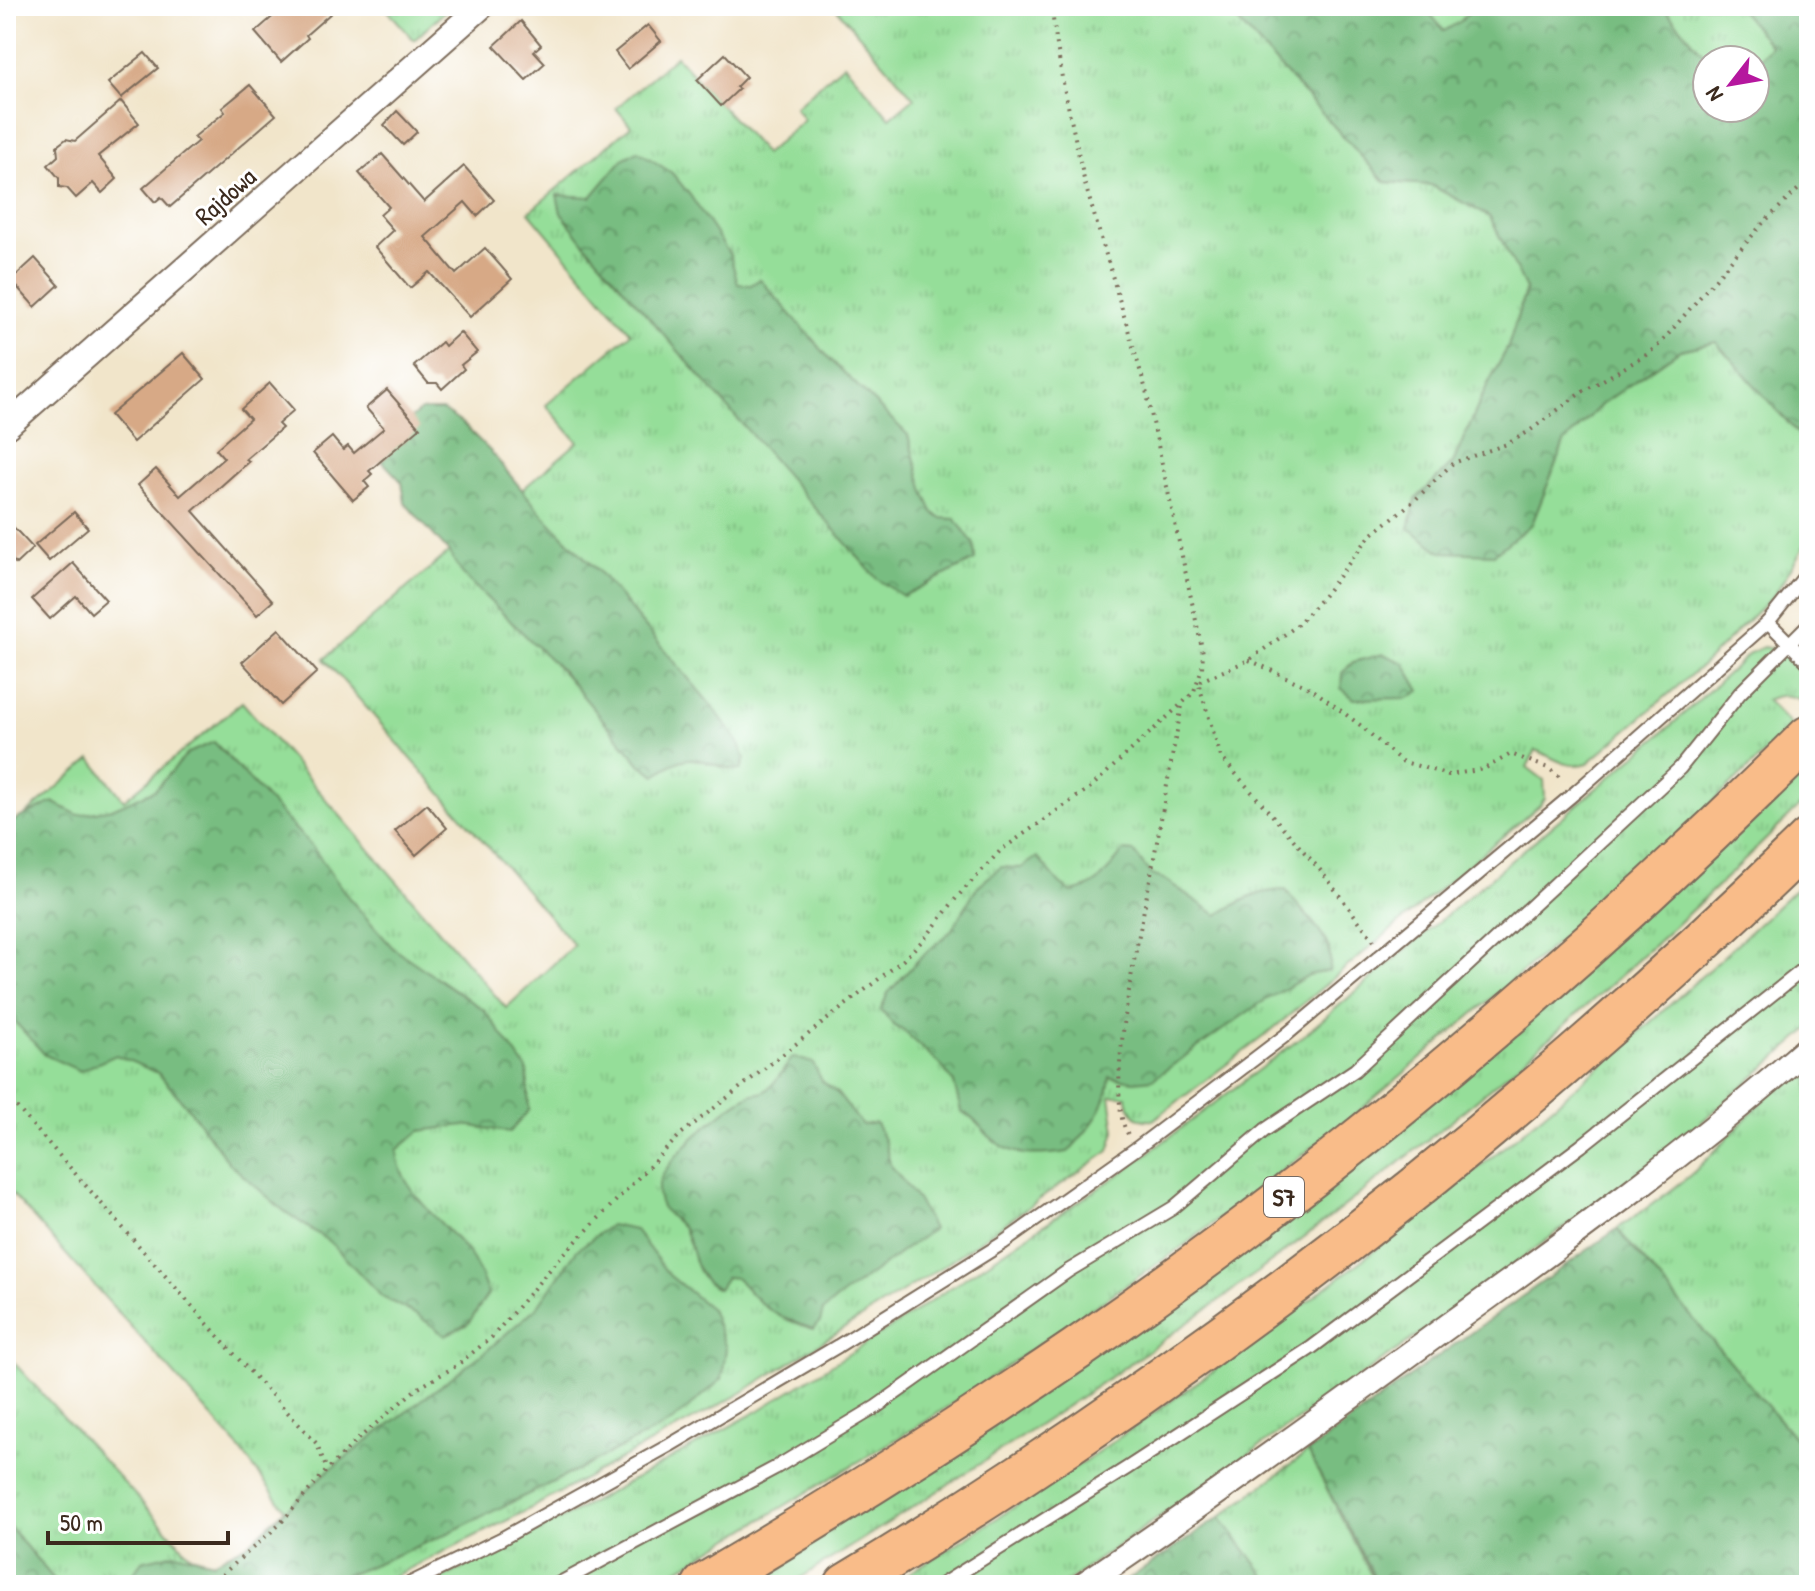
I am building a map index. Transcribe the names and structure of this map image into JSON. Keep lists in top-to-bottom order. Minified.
{"streets":{"highway":["S7"],"street":["Rajdowa"]},"scale_bar":"50 m","north":"bottom left"}
